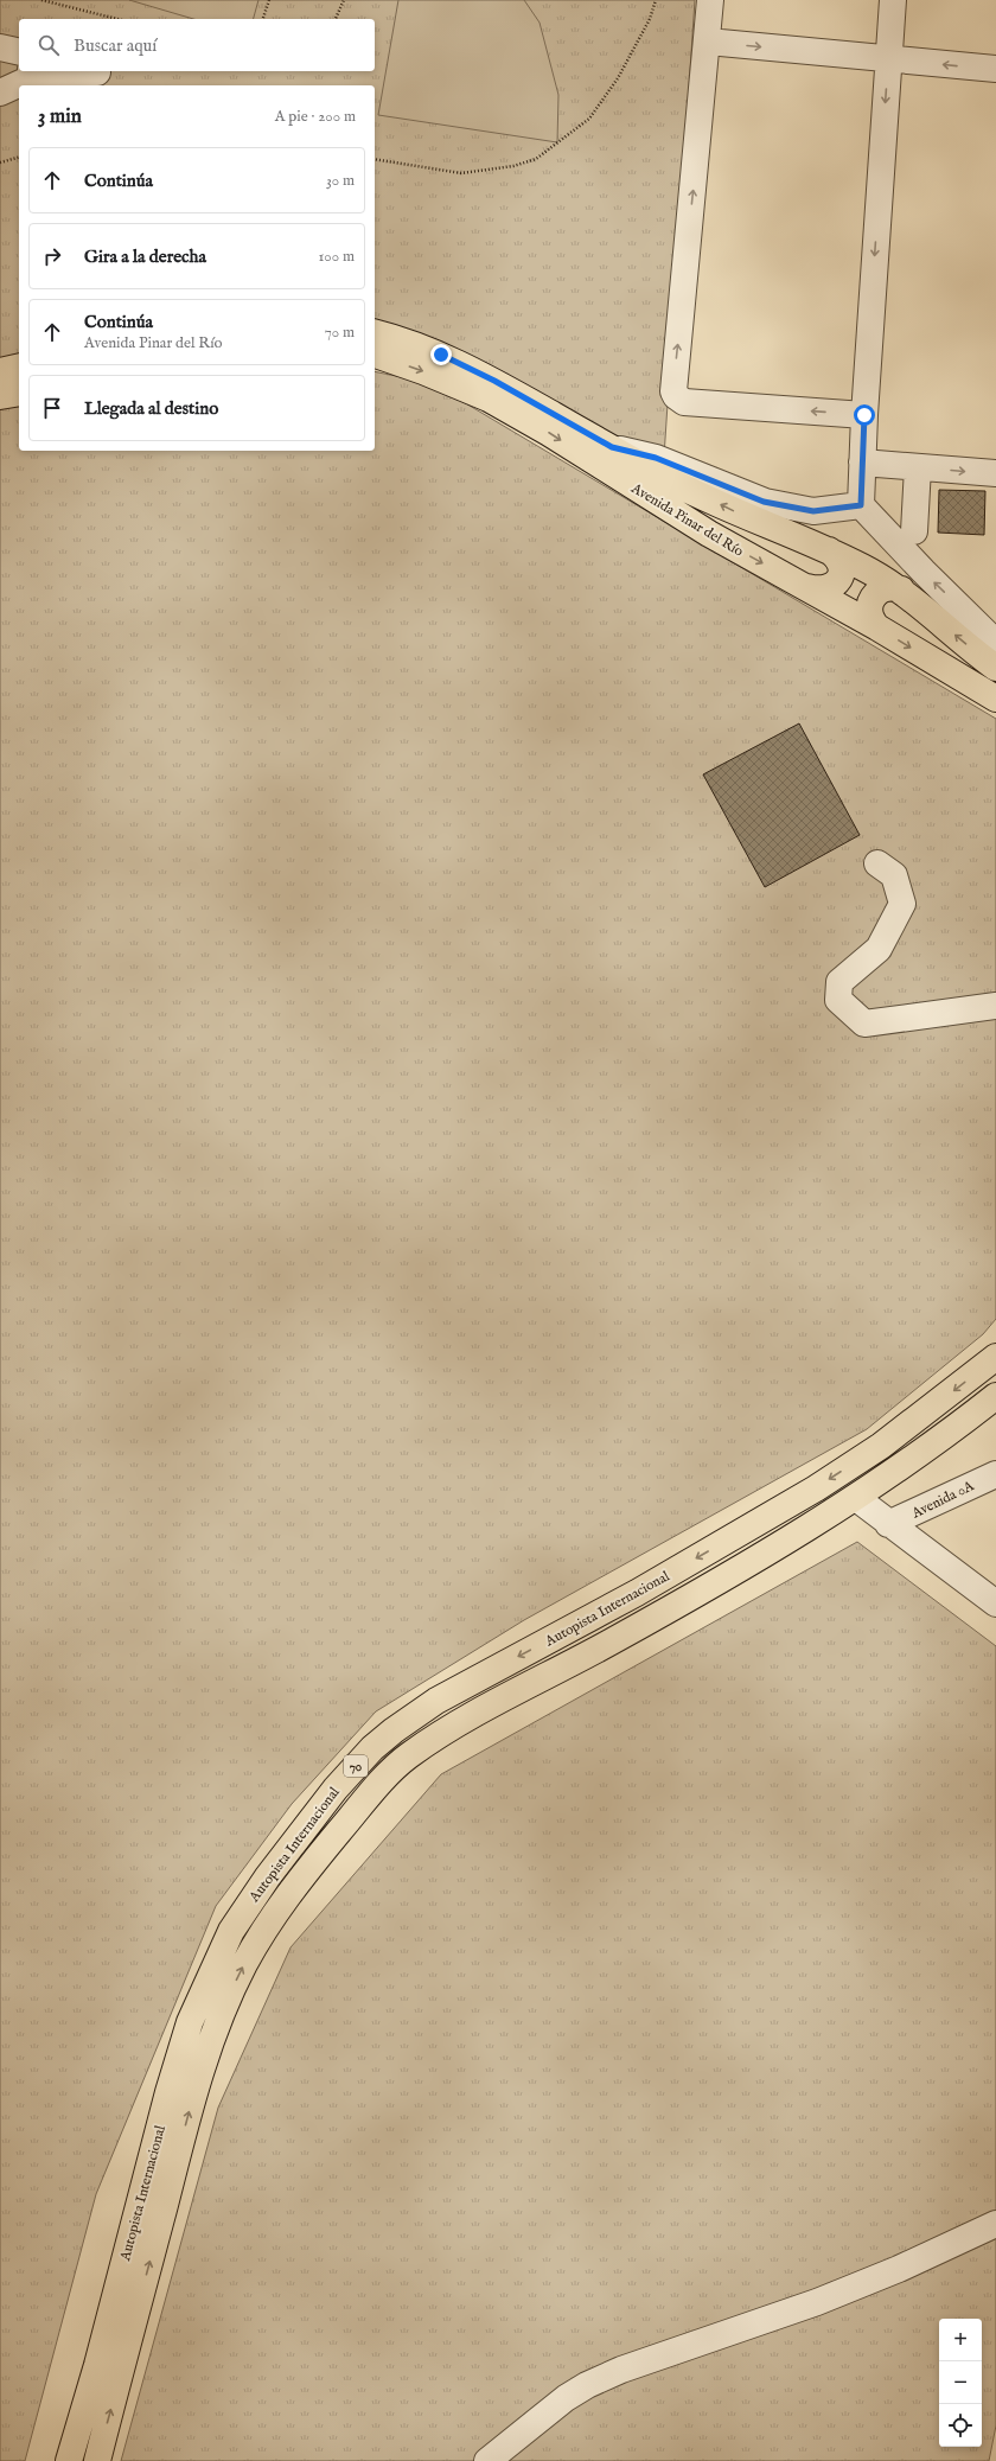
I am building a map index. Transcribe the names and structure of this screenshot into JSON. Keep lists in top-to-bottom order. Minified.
{"streets":{"main road":["Avenida Pinar del Río","Autopista Internacional","70"],"street":["Avenida 0A"]},"page":{"search":"Buscar aquí","heading":["3 min","A pie · 200 m"],"list":[["Continúa","30 m"],["Gira a la derecha","100 m"],["Continúa","Avenida Pinar del Río","70 m"],"Llegada al destino"],"map_buttons":["+","−"]}}
